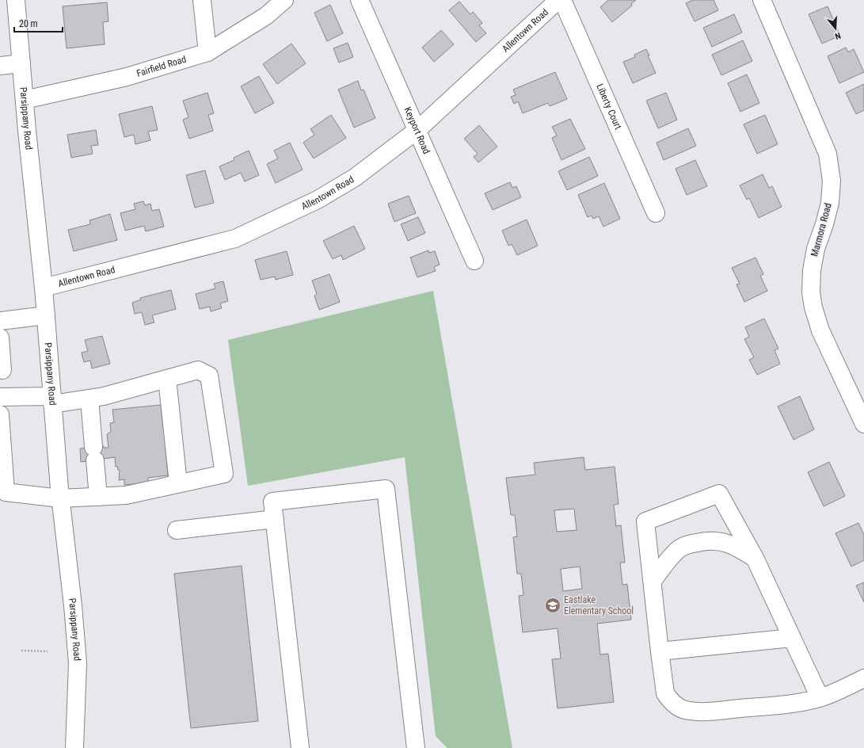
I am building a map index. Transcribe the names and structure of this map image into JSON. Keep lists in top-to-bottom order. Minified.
{"streets":{"street":["Allentown Road","Fairfield Road","Liberty Court","Parsippany Road","Keyport Road","Marmora Road"]},"crossings":[["Allentown Road","Parsippany Road"],["Allentown Road","Keyport Road"],["Fairfield Road","Parsippany Road"]],"places":{"school or university":["Eastlake Elementary School"]},"scale_bar":"20 m","north":"bottom"}
